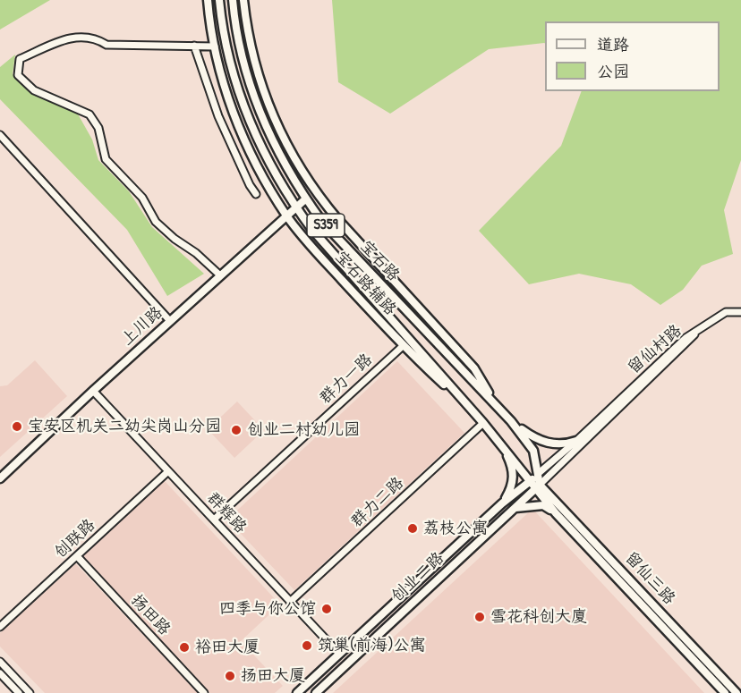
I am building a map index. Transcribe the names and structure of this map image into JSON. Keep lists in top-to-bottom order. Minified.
{"streets":{"main road":["S359","宝石路","宝石路辅路","上川路","创业二路","留仙三路"],"street":["留仙村路","群力一路","群力二路","群辉路","创联路","扬田路"]},"crossings":[["宝石路","宝石路辅路"],["宝石路","上川路"],["宝石路","留仙村路"],["宝石路","群力二路"],["宝石路","创业二路"],["宝石路","留仙三路"],["宝石路辅路","上川路"],["宝石路辅路","群力一路"],["上川路","群辉路"],["留仙村路","创业二路"],["留仙村路","留仙三路"],["群力一路","群辉路"],["群力二路","群辉路"],["群辉路","创联路"],["群辉路","创业二路"],["创联路","扬田路"],["创业二路","留仙三路"]],"places":["宝安区机关二幼尖岗山分园","创业二村幼儿园","荔枝公寓","四季与你公馆","雪花科创大廈","筑巢(前海)公寓","裕田大厦","扬田大厦"],"legend":["道路","公园"]}
